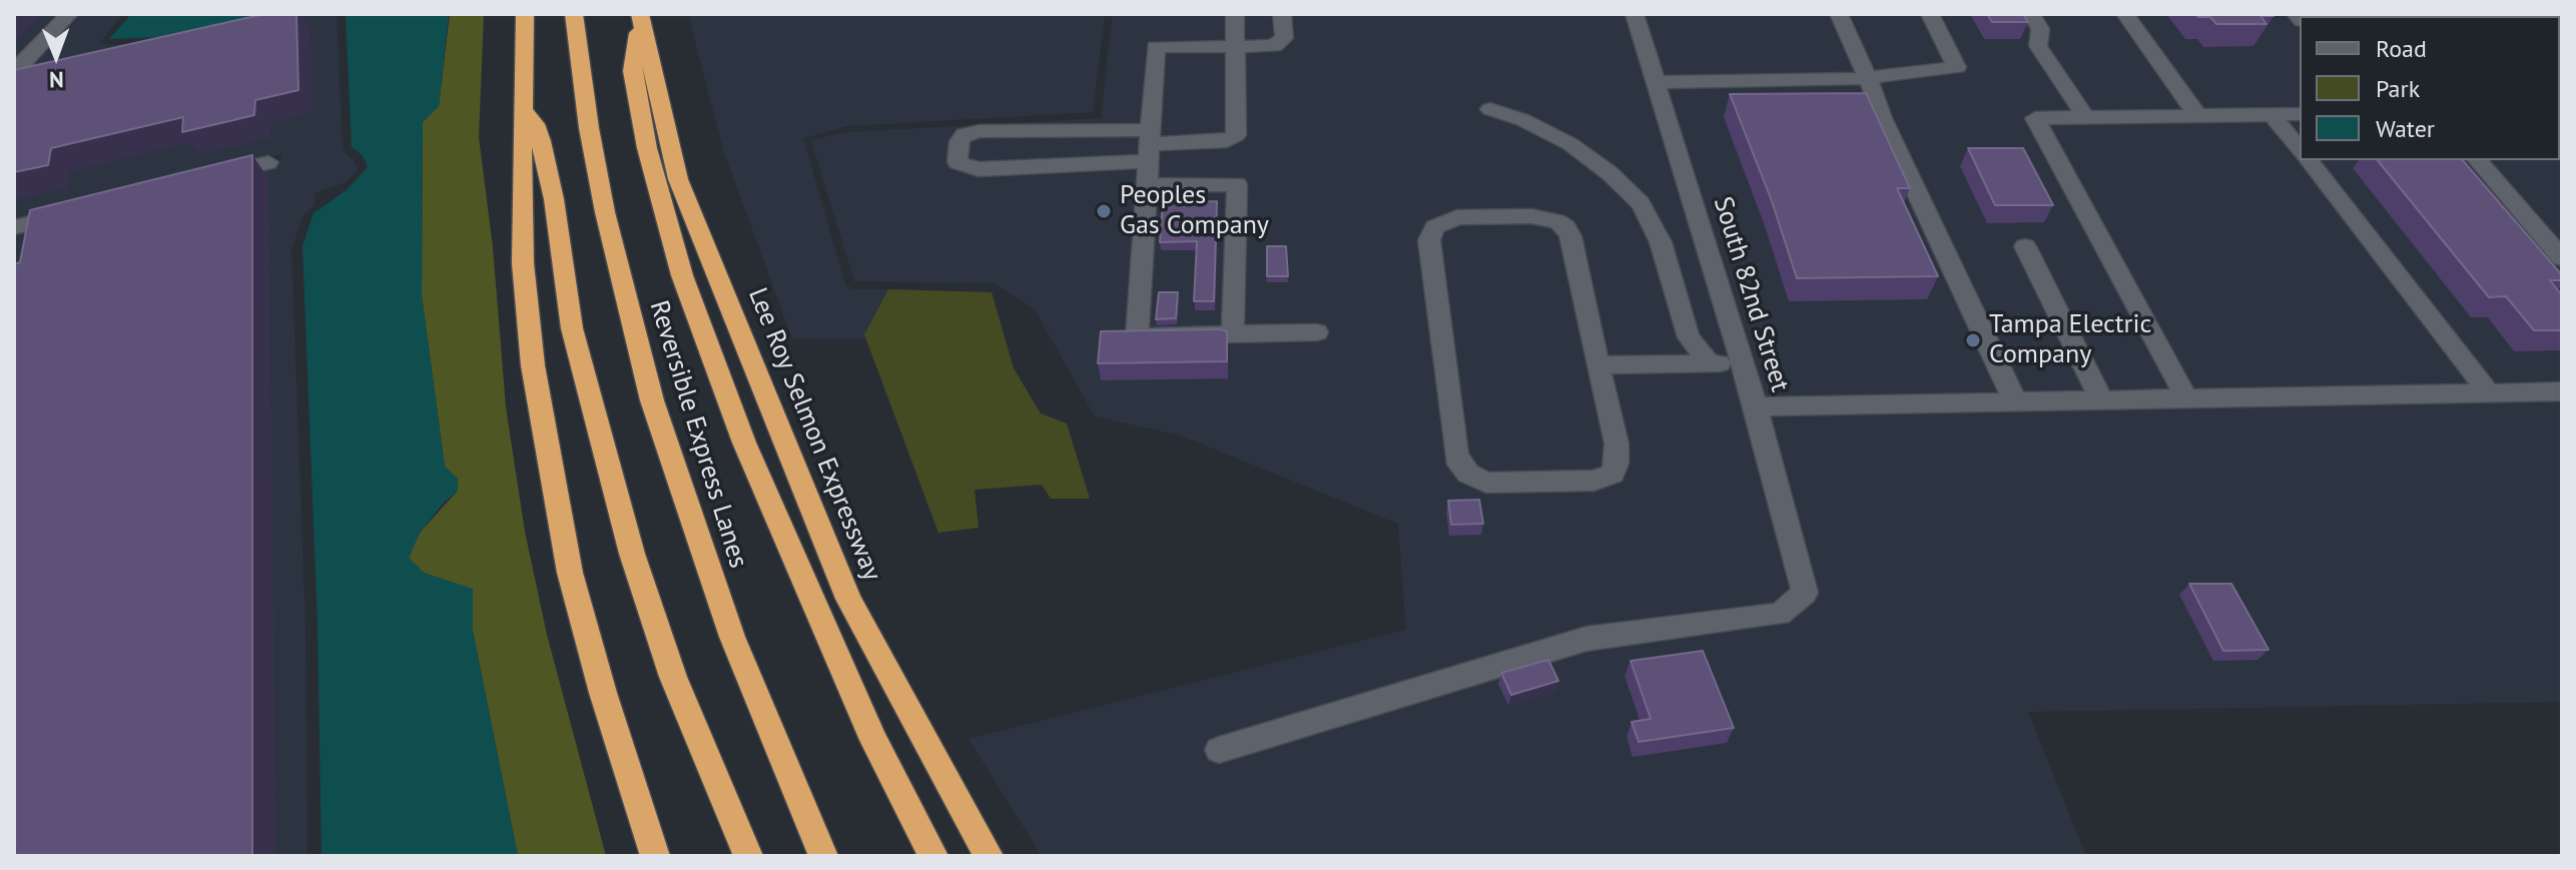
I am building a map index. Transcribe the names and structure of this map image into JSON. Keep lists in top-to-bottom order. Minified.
{"streets":{"highway":["Reversible Express Lanes","Lee Roy Selmon Expressway"],"street":["South 82nd Street"]},"places":["Peoples Gas Company","Tampa Electric Company"],"legend":["Road","Park","Water"],"north":"bottom"}
